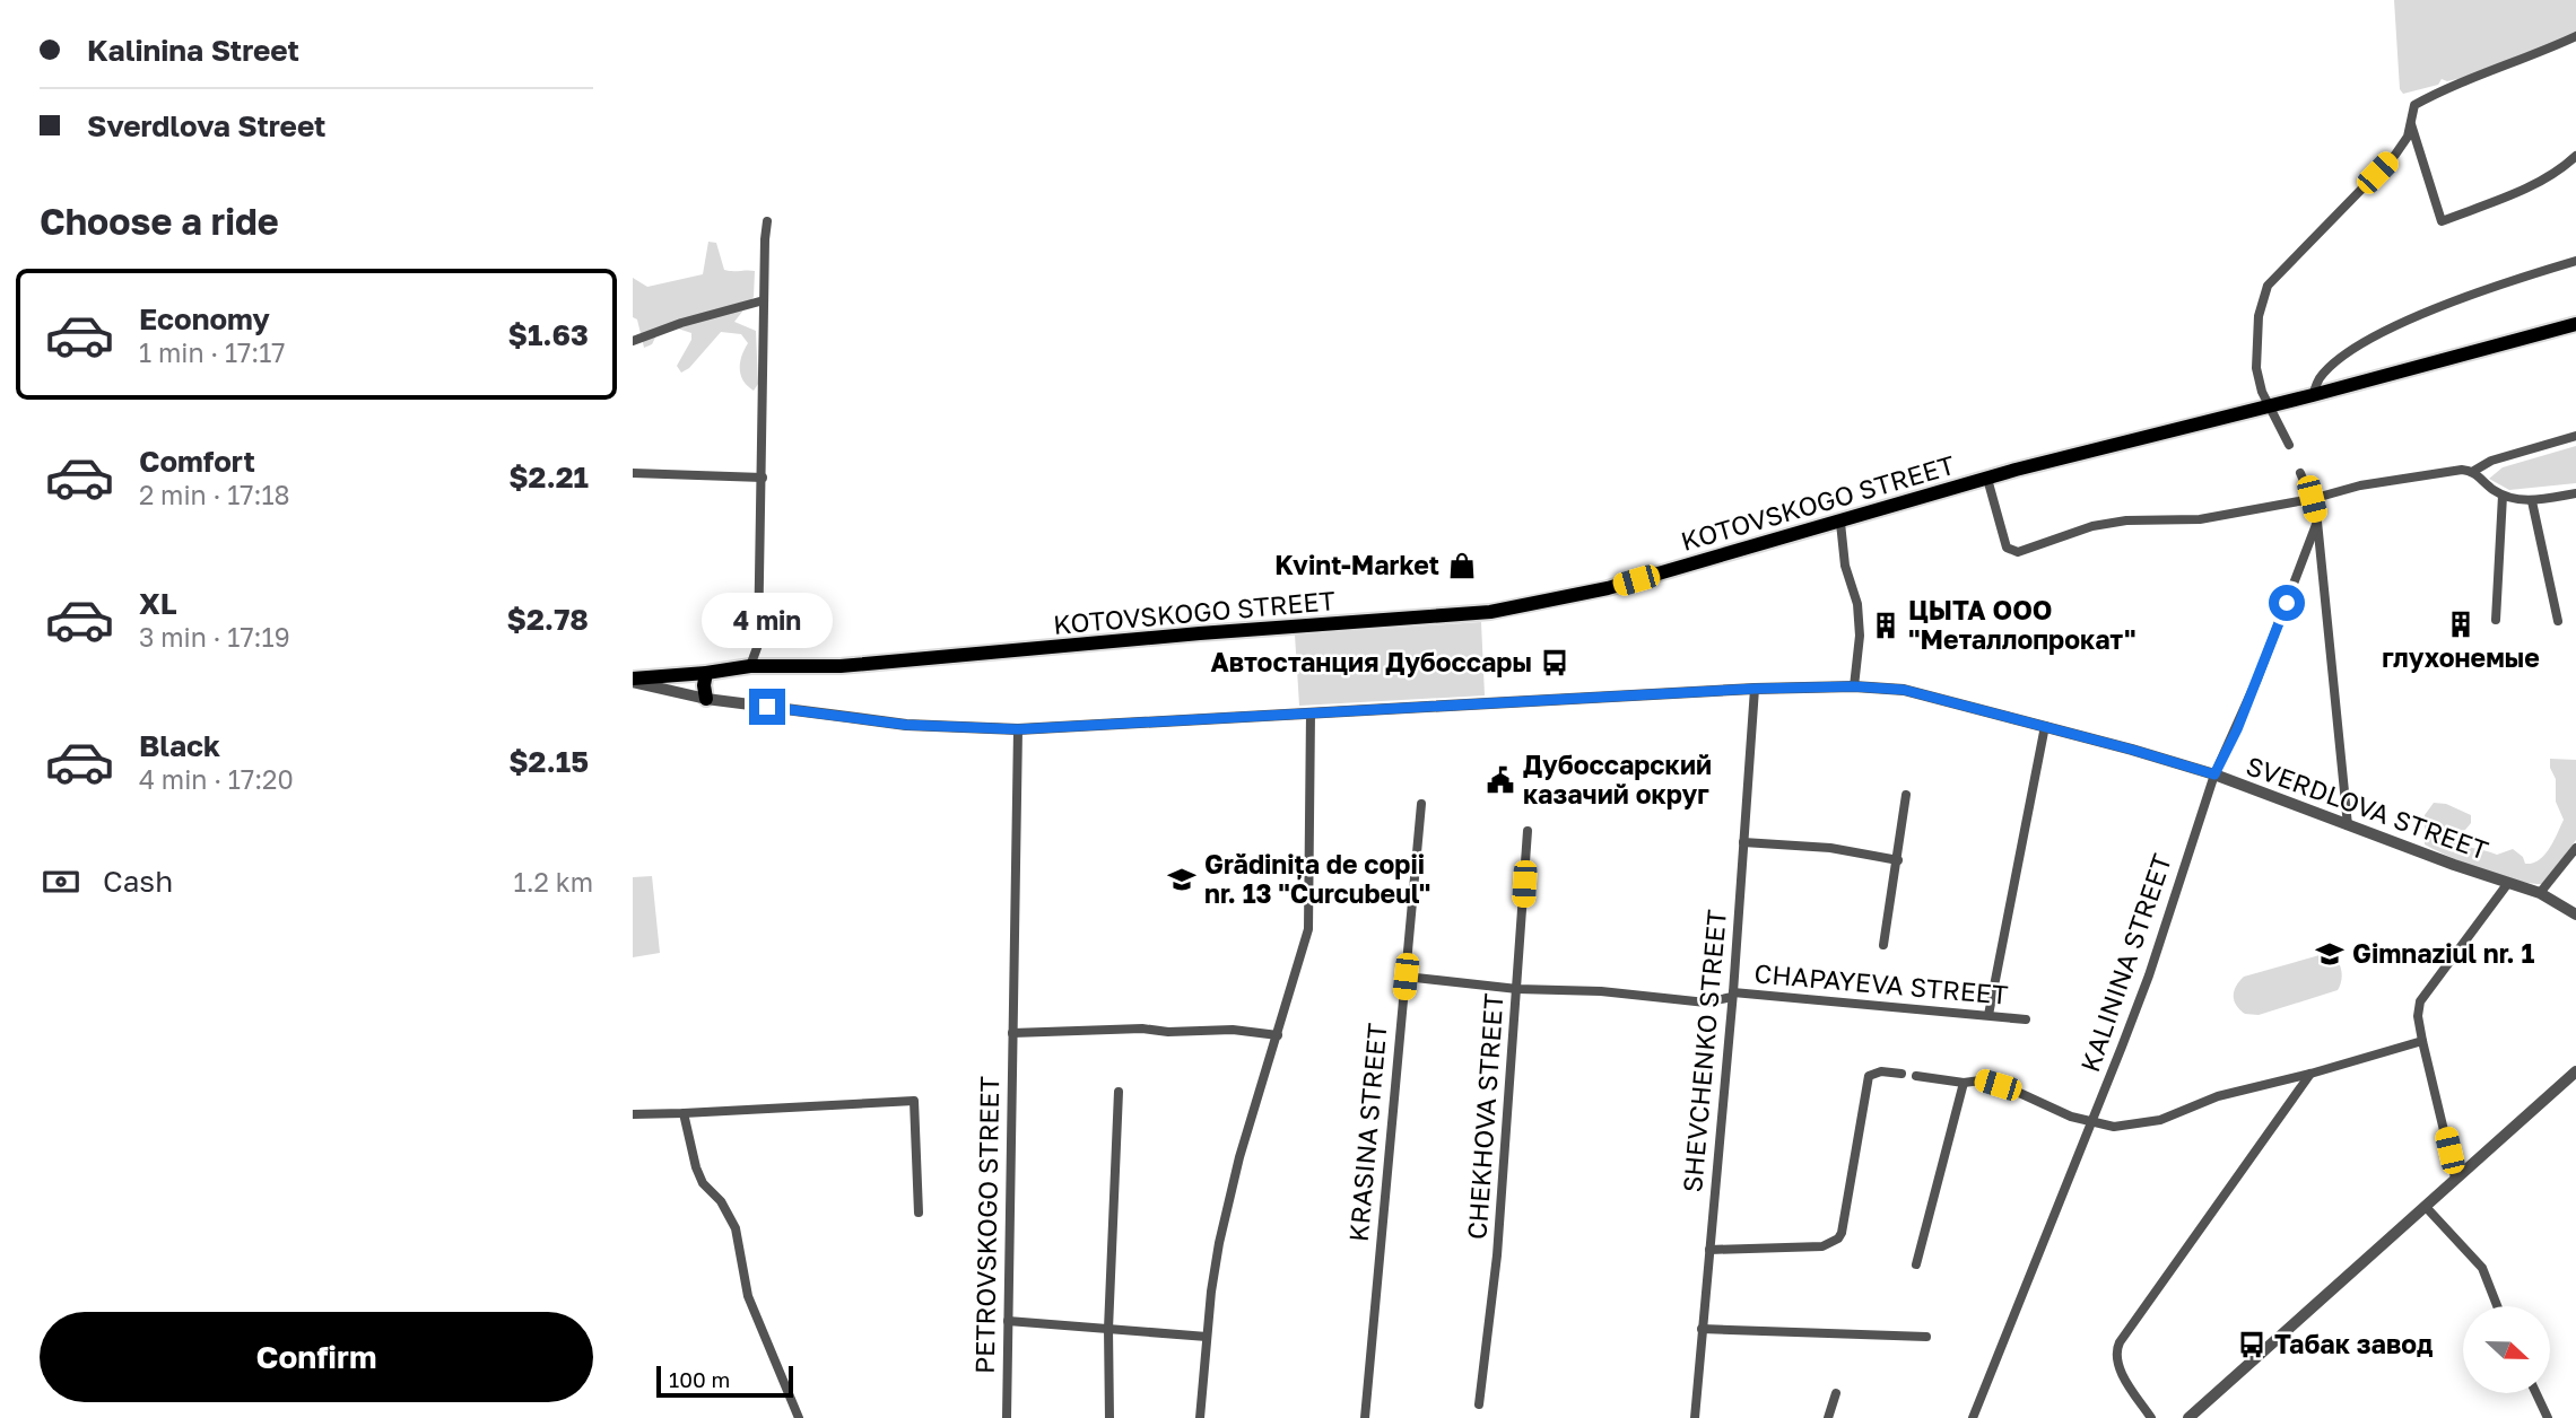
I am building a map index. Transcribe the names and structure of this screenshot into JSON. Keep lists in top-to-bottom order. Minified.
{"streets":{"highway":["KOTOVSKOGO STREET"],"street":["SVERDLOVA STREET","KALININA STREET","CHAPAYEVA STREET","SHEVCHENKO STREET","CHEKHOVA STREET","KRASINA STREET","PETROVSKOGO STREET"]},"crossings":[["KOTOVSKOGO STREET","SVERDLOVA STREET"],["SVERDLOVA STREET","KALININA STREET"],["SVERDLOVA STREET","SHEVCHENKO STREET"],["SVERDLOVA STREET","PETROVSKOGO STREET"],["CHAPAYEVA STREET","SHEVCHENKO STREET"],["CHAPAYEVA STREET","CHEKHOVA STREET"],["CHAPAYEVA STREET","KRASINA STREET"]],"places":{"shop":["Kvint-Market"],"building":["глухонемые","ЦЫТА ООО \"Металлопрокат\""],"bus stop":["Автостанция Дубоссары","Табак завод"],"public building":["Дубоссарский казачий округ"],"school or university":["Grădinița de copii nr. 13 \"Curcubeul\"","Gimnaziul nr. 1"]},"scale_bar":"100 m","north":"right","page":{"banner":["Kalinina Street","Sverdlova Street"],"heading":"Choose a ride","list":[{"name":"Economy","note":"1 min · 17:17","value":"$1.63"},{"name":"Comfort","note":"2 min · 17:18","value":"$2.21"},{"name":"XL","note":"3 min · 17:19","value":"$2.78"},{"name":"Black","note":"4 min · 17:20","value":"$2.15"}],"bubble":"4 min","pay":["Cash","1.2 km"],"buttons":"Confirm","scale":"100 m"}}
